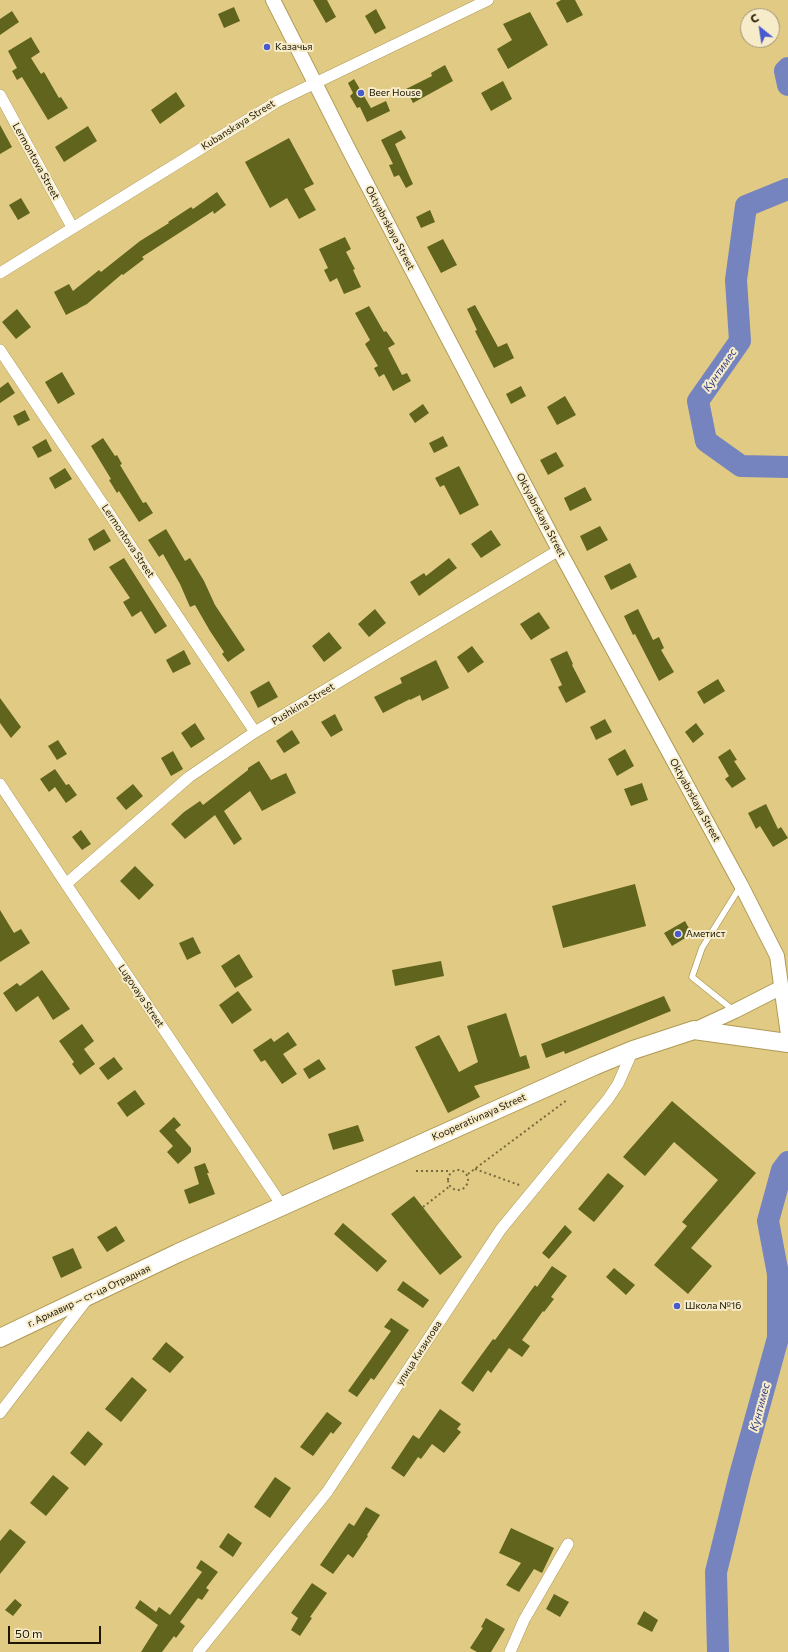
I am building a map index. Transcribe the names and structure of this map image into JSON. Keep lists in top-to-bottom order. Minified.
{"streets":{"main road":["Kooperativnaya Street","г. Армавир — ст-ца Отрадная"],"street":["Kubanskaya Street","Lermontova Street","Oktyabrskaya Street","Pushkina Street","Lugovaya Street","улица Кизилова"]},"crossings":[["Kubanskaya Street","Lermontova Street"],["Kubanskaya Street","Oktyabrskaya Street"],["Lermontova Street","Pushkina Street"],["Oktyabrskaya Street","Pushkina Street"],["Oktyabrskaya Street","Kooperativnaya Street"],["Pushkina Street","Lugovaya Street"],["Lugovaya Street","Kooperativnaya Street"],["Kooperativnaya Street","г. Армавир — ст-ца Отрадная"],["Kooperativnaya Street","улица Кизилова"]],"water":["Кунтимес"],"places":["Казачья","Beer House","Аметист","Школа №16"],"scale_bar":"50 m","north":"top left"}
